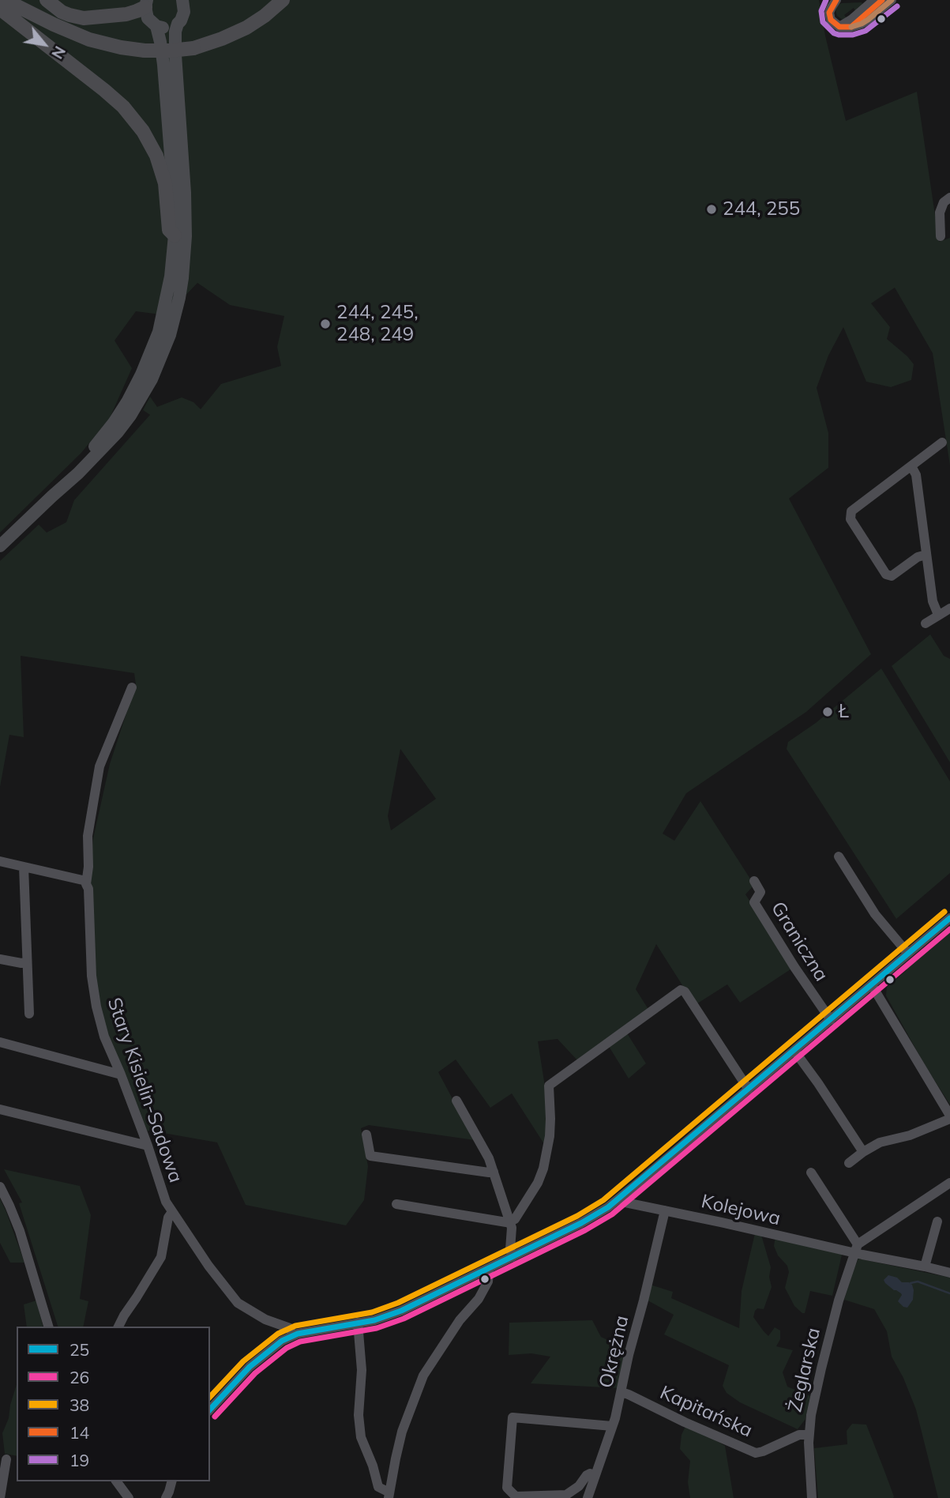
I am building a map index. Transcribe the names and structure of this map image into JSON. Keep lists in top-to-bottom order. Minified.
{"streets":{"street":["Graniczna","Stary Kisielin-Sadowa","Kolejowa","Okrężna","Żeglarska","Kapitańska"]},"crossings":[["Kolejowa","Okrężna"],["Kolejowa","Żeglarska"],["Okrężna","Kapitańska"],["Żeglarska","Kapitańska"]],"places":["244, 255","244, 245, 248, 249","Ł"],"lines":["transit line 14","transit line 19","transit line 38","transit line 25","transit line 26"],"legend":["25","26","38","14","19"],"north":"bottom right"}
